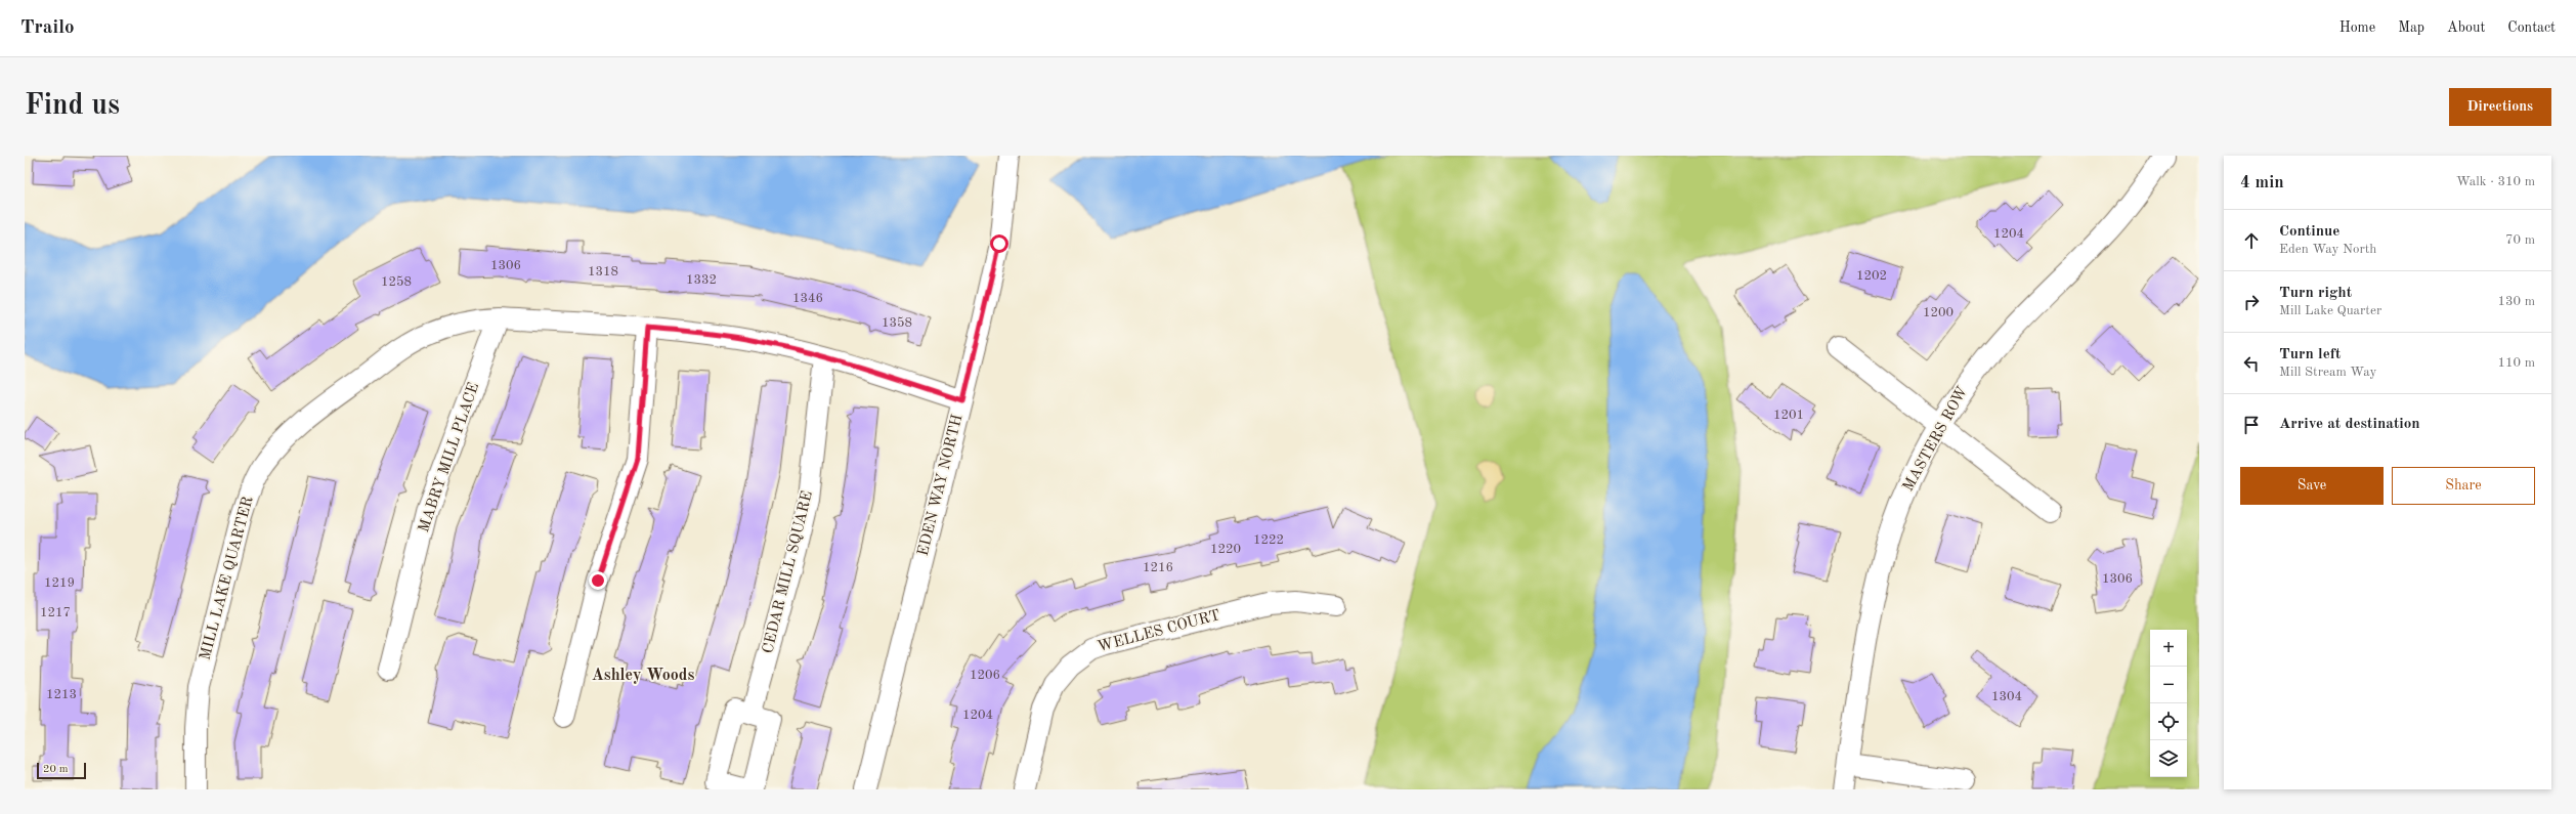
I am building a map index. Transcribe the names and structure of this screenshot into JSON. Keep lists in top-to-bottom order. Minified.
{"streets":{"street":["MASTERS ROW","MABRY MILL PLACE","EDEN WAY NORTH","CEDAR MILL SQUARE","MILL LAKE QUARTER","WELLES COURT"]},"crossings":[["MABRY MILL PLACE","MILL LAKE QUARTER"],["EDEN WAY NORTH","MILL LAKE QUARTER"],["CEDAR MILL SQUARE","MILL LAKE QUARTER"]],"districts":["Ashley Woods"],"house_numbers":["1204","1306","1318","1202","1332","1258","1346","1200","1358","1201","1222","1220","1216","1306","1219","1217","1206","1213","1304","1204"],"scale_bar":"20 m","page":{"header":"Trailo","nav":["Home","Map","About","Contact"],"buttons":["Directions",["Save","Share"]],"title":"Find us","heading":["4 min","Walk · 310 m"],"list":[["Continue","Eden Way North","70 m"],["Turn right","Mill Lake Quarter","130 m"],["Turn left","Mill Stream Way","110 m"],"Arrive at destination"],"map_buttons":["+","−"],"scale":"20 m"}}
